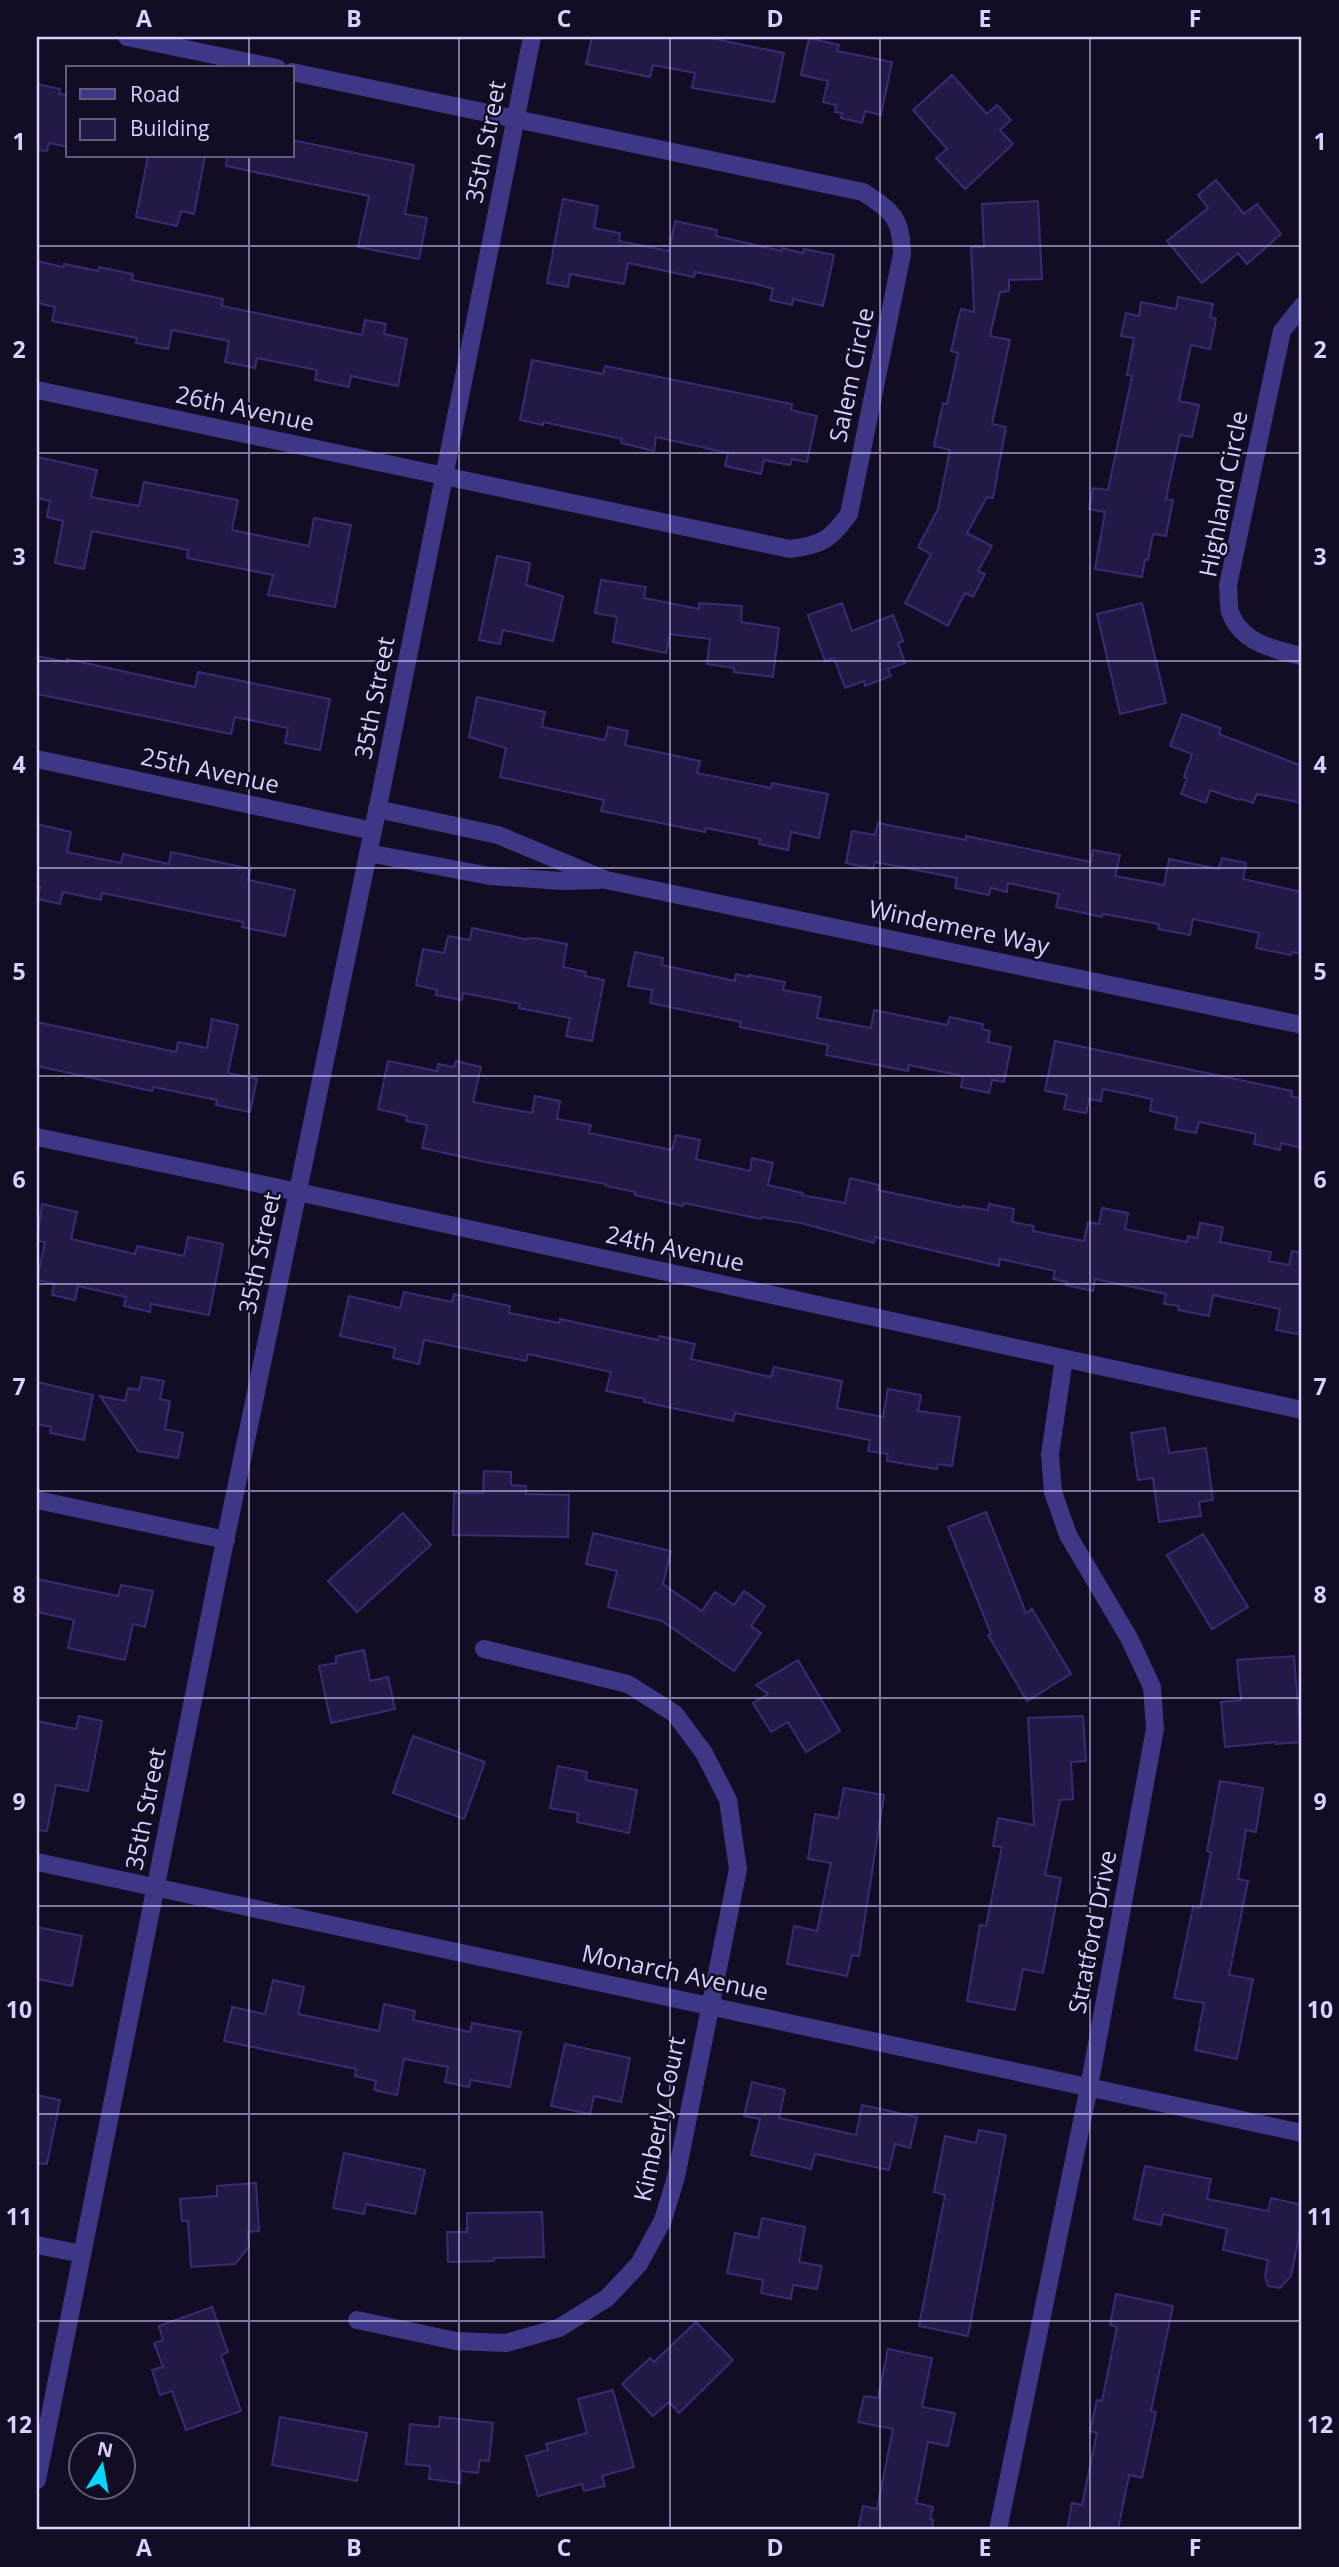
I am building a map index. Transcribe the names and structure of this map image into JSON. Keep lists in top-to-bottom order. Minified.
{"streets":{"street":["35th Street","Salem Circle","26th Avenue","Highland Circle","25th Avenue","Windemere Way","24th Avenue","Stratford Drive","Monarch Avenue","Kimberly Court"]},"crossings":[["35th Street","Salem Circle"],["35th Street","26th Avenue"],["35th Street","25th Avenue"],["35th Street","Windemere Way"],["35th Street","24th Avenue"],["35th Street","Monarch Avenue"],["Salem Circle","26th Avenue"],["24th Avenue","Stratford Drive"],["Stratford Drive","Monarch Avenue"],["Monarch Avenue","Kimberly Court"]],"legend":["Road","Building"],"north":"top","grid":{"columns":["A","B","C","D","E","F"],"rows":["1","2","3","4","5","6","7","8","9","10","11","12"]}}
